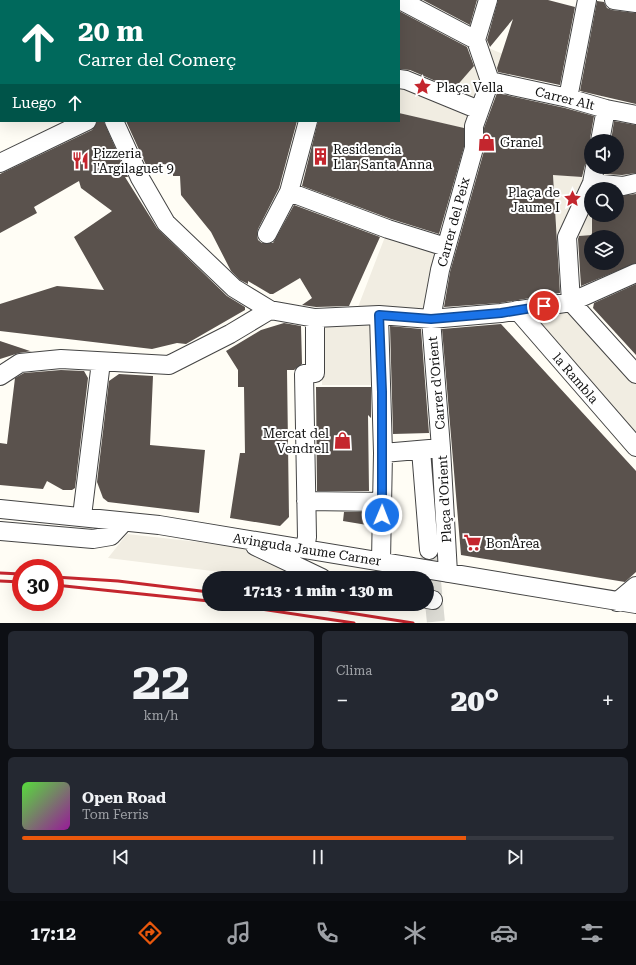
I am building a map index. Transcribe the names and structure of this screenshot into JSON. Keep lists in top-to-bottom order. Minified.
{"streets":{"street":["Carrer Alt","Carrer del Peix","la Rambla","Carrer d'Orient","Plaça d'Orient","Avinguda Jaume Carner"]},"crossings":[["Carrer del Peix","Carrer d'Orient"],["Carrer d'Orient","Plaça d'Orient"],["Plaça d'Orient","Avinguda Jaume Carner"]],"places":{"place":["Plaça Vella","Plaça de Jaume I"],"shop":["Granel","Mercat del Vendrell"],"building":["Residencia Llar Santa Anna"],"restaurant":["Pizzeria l'Argilaguet 9"],"supermarket":["BonÀrea"]},"page":{"turn":["20 m","Carrer del Comerç"],"then":"Luego","limit":"30","trip":"17:13 · 1 min · 130 m","tile":[["22","km/h"],"Clima"],"heat":["−","20°","+"],"song":["Open Road","Tom Ferris"],"tabs":"17:12"}}
